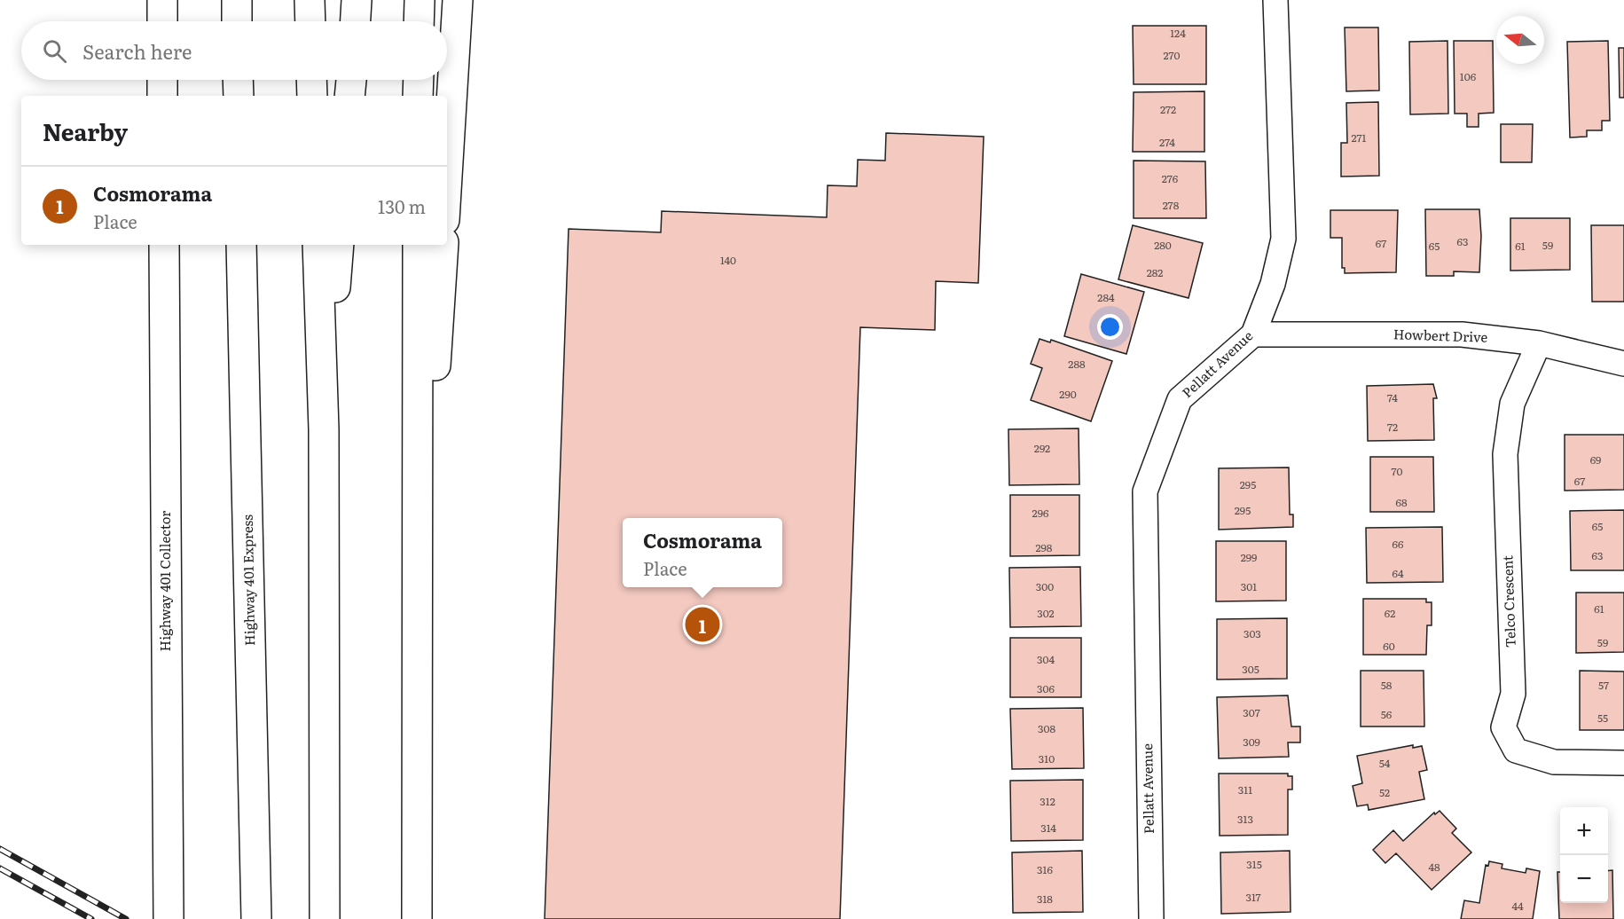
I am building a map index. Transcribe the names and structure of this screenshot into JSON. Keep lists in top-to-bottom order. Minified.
{"streets":{"highway":["Highway 401 Express","Highway 401 Collector"],"street":["Howbert Drive","Pellatt Avenue","Telco Crescent"]},"crossings":[["Howbert Drive","Pellatt Avenue"],["Howbert Drive","Telco Crescent"]],"house_numbers":["124","270","106","272","271","274","276","278","63","67","280","59","65","61","140","282","284","288","290","74","72","292","69","70","67","295","68","295","296","65","66","298","63","299","64","300","301","61","302","62","303","59","60","304","305","58","57","306","307","56","55","308","309","310","54","311","52","312","313","314","315","48","316","317","318","44"],"north":"left","page":{"search":"Search here","heading":"Nearby","list":[{"mark":"1","name":"Cosmorama","note":"Place","value":"130 m"}],"popup":["Cosmorama","Place"],"pins":"1","map_buttons":["+","−"]}}
